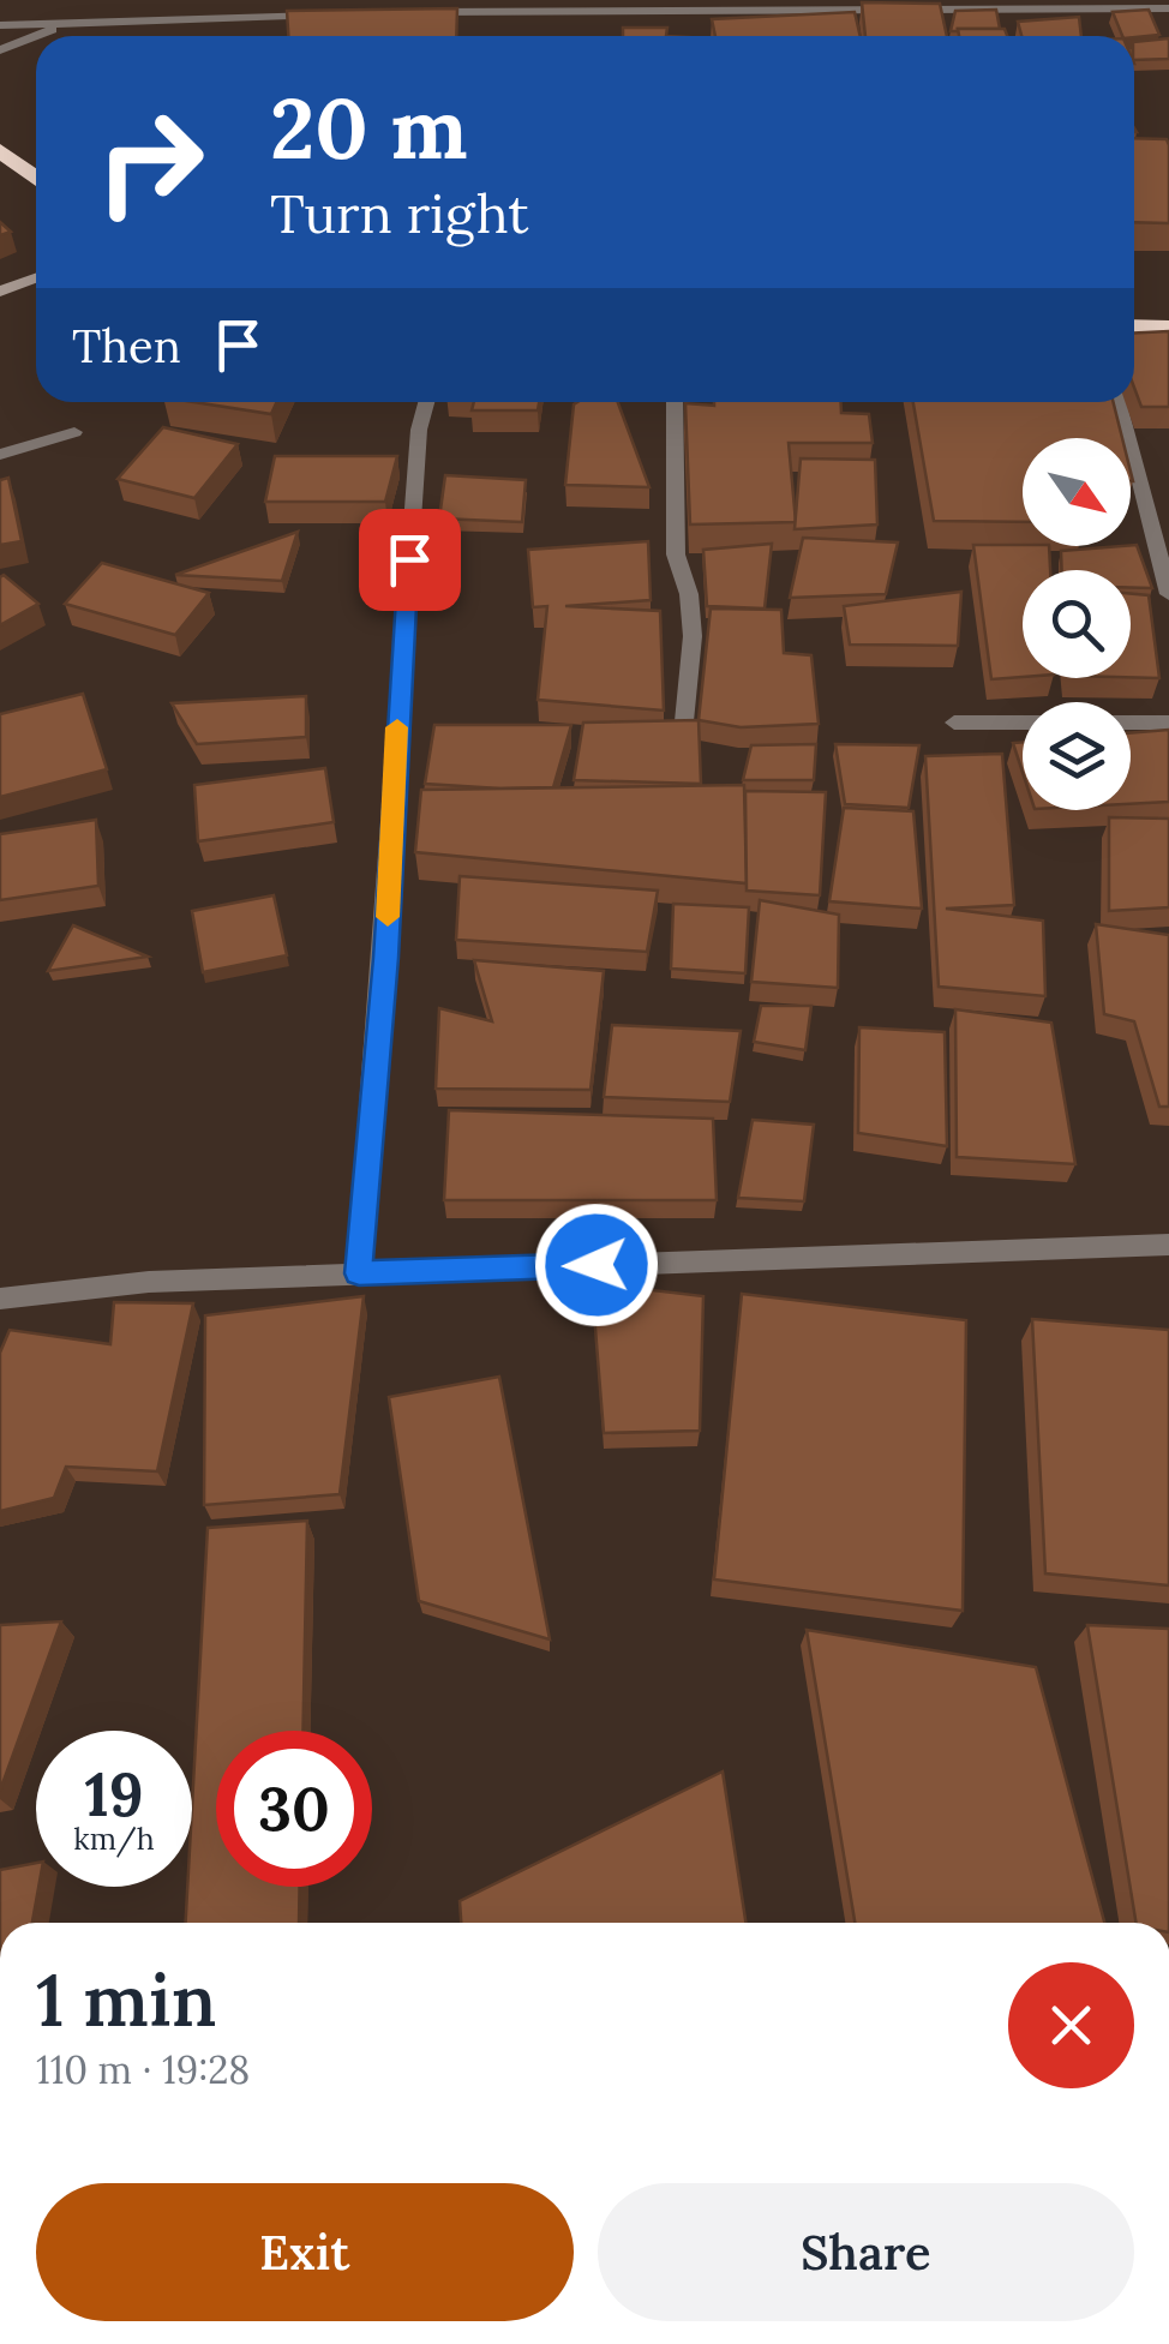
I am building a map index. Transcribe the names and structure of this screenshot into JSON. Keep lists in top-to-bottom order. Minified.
{"north":"bottom right","page":{"turn":["20 m","Turn right"],"then":"Then","speed":"19 km/h","limit":"30","heading":["1 min","110 m · 19:28"],"buttons":["Exit","Share"]}}
